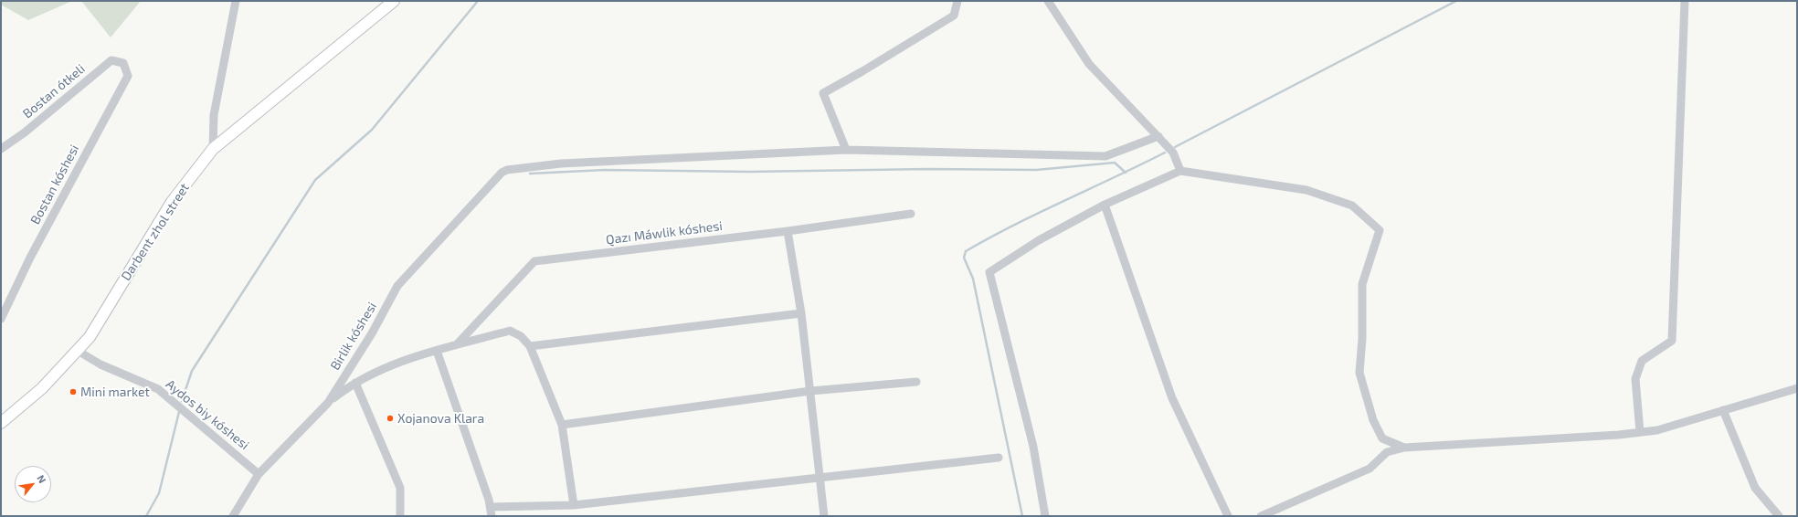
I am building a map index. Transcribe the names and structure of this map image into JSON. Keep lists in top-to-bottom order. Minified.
{"streets":{"main road":["Darbent zhol street"],"street":["Bostan ótkeli","Bostan kóshesi","Qazı Máwlik kóshesi","Birlik kóshesi","Aydos biy kóshesi"]},"crossings":[["Bostan ótkeli","Bostan kóshesi"],["Darbent zhol street","Aydos biy kóshesi"],["Birlik kóshesi","Aydos biy kóshesi"]],"places":["Mini market","Xojanova Klara"],"north":"top right"}
